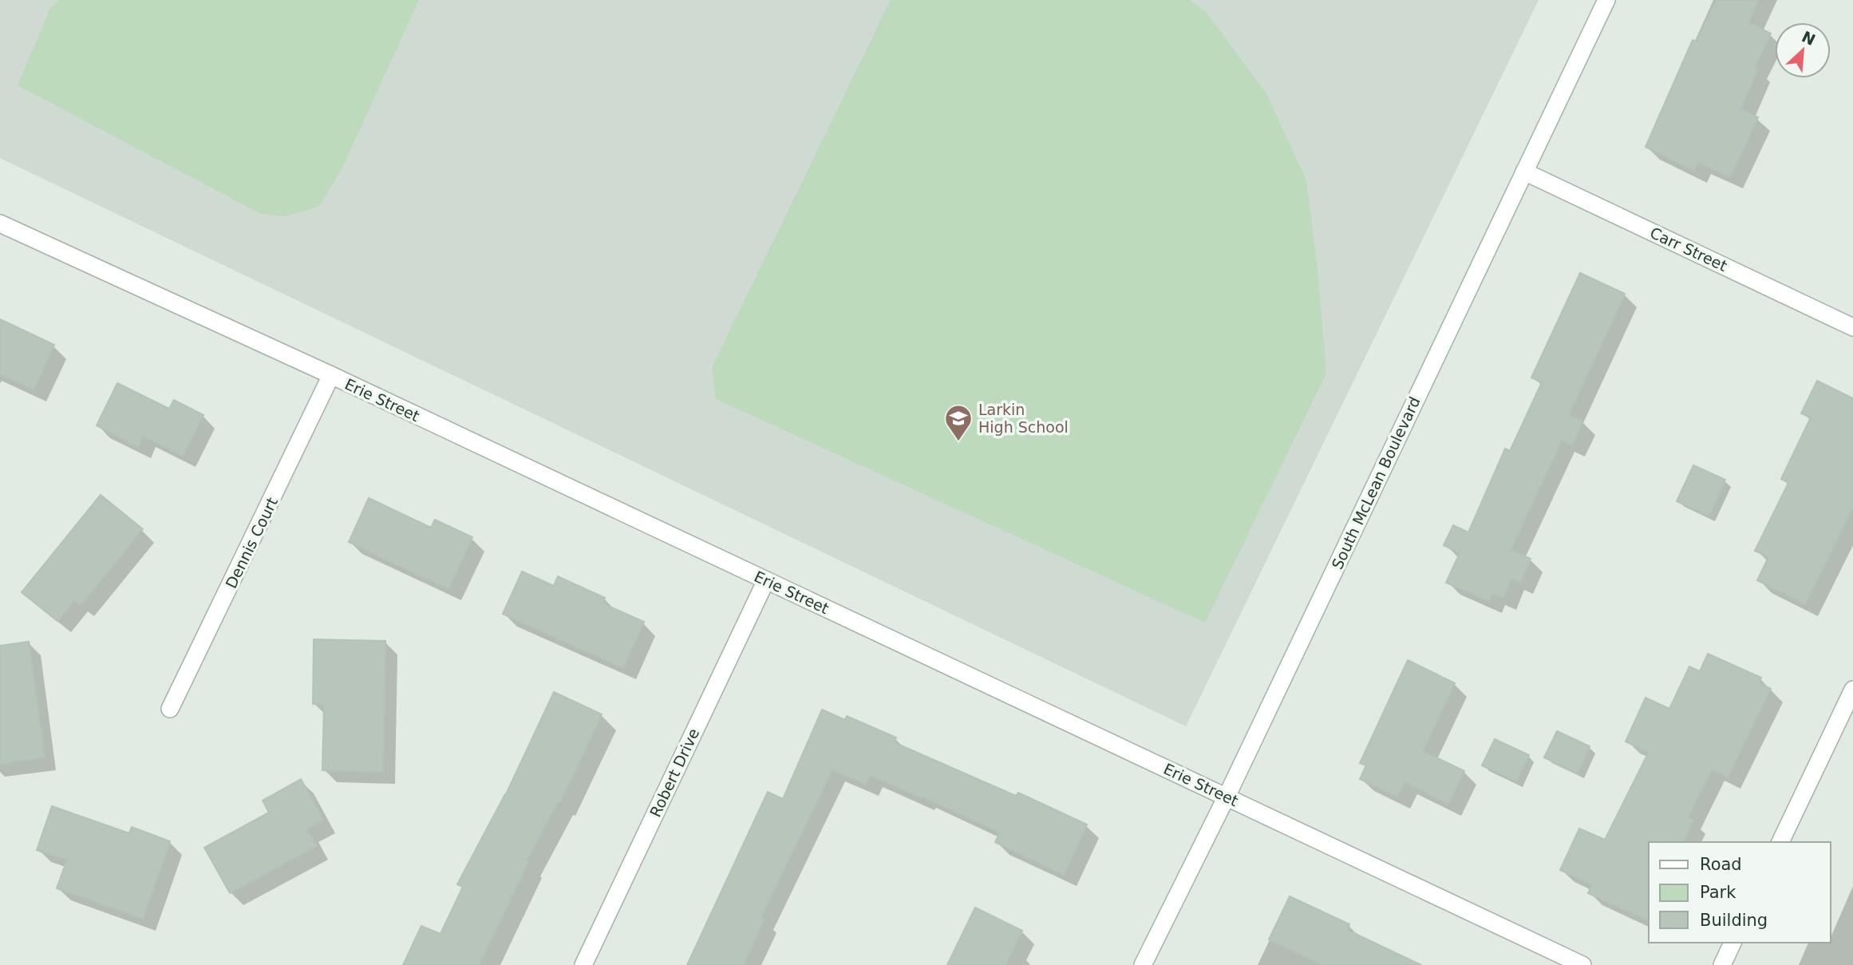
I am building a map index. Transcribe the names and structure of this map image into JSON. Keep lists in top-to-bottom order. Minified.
{"streets":{"street":["Carr Street","Erie Street","South McLean Boulevard","Dennis Court","Robert Drive"]},"crossings":[["Carr Street","South McLean Boulevard"],["Erie Street","South McLean Boulevard"],["Erie Street","Dennis Court"],["Erie Street","Robert Drive"]],"places":{"school or university":["Larkin High School"]},"legend":["Road","Park","Building"],"north":"top right"}
